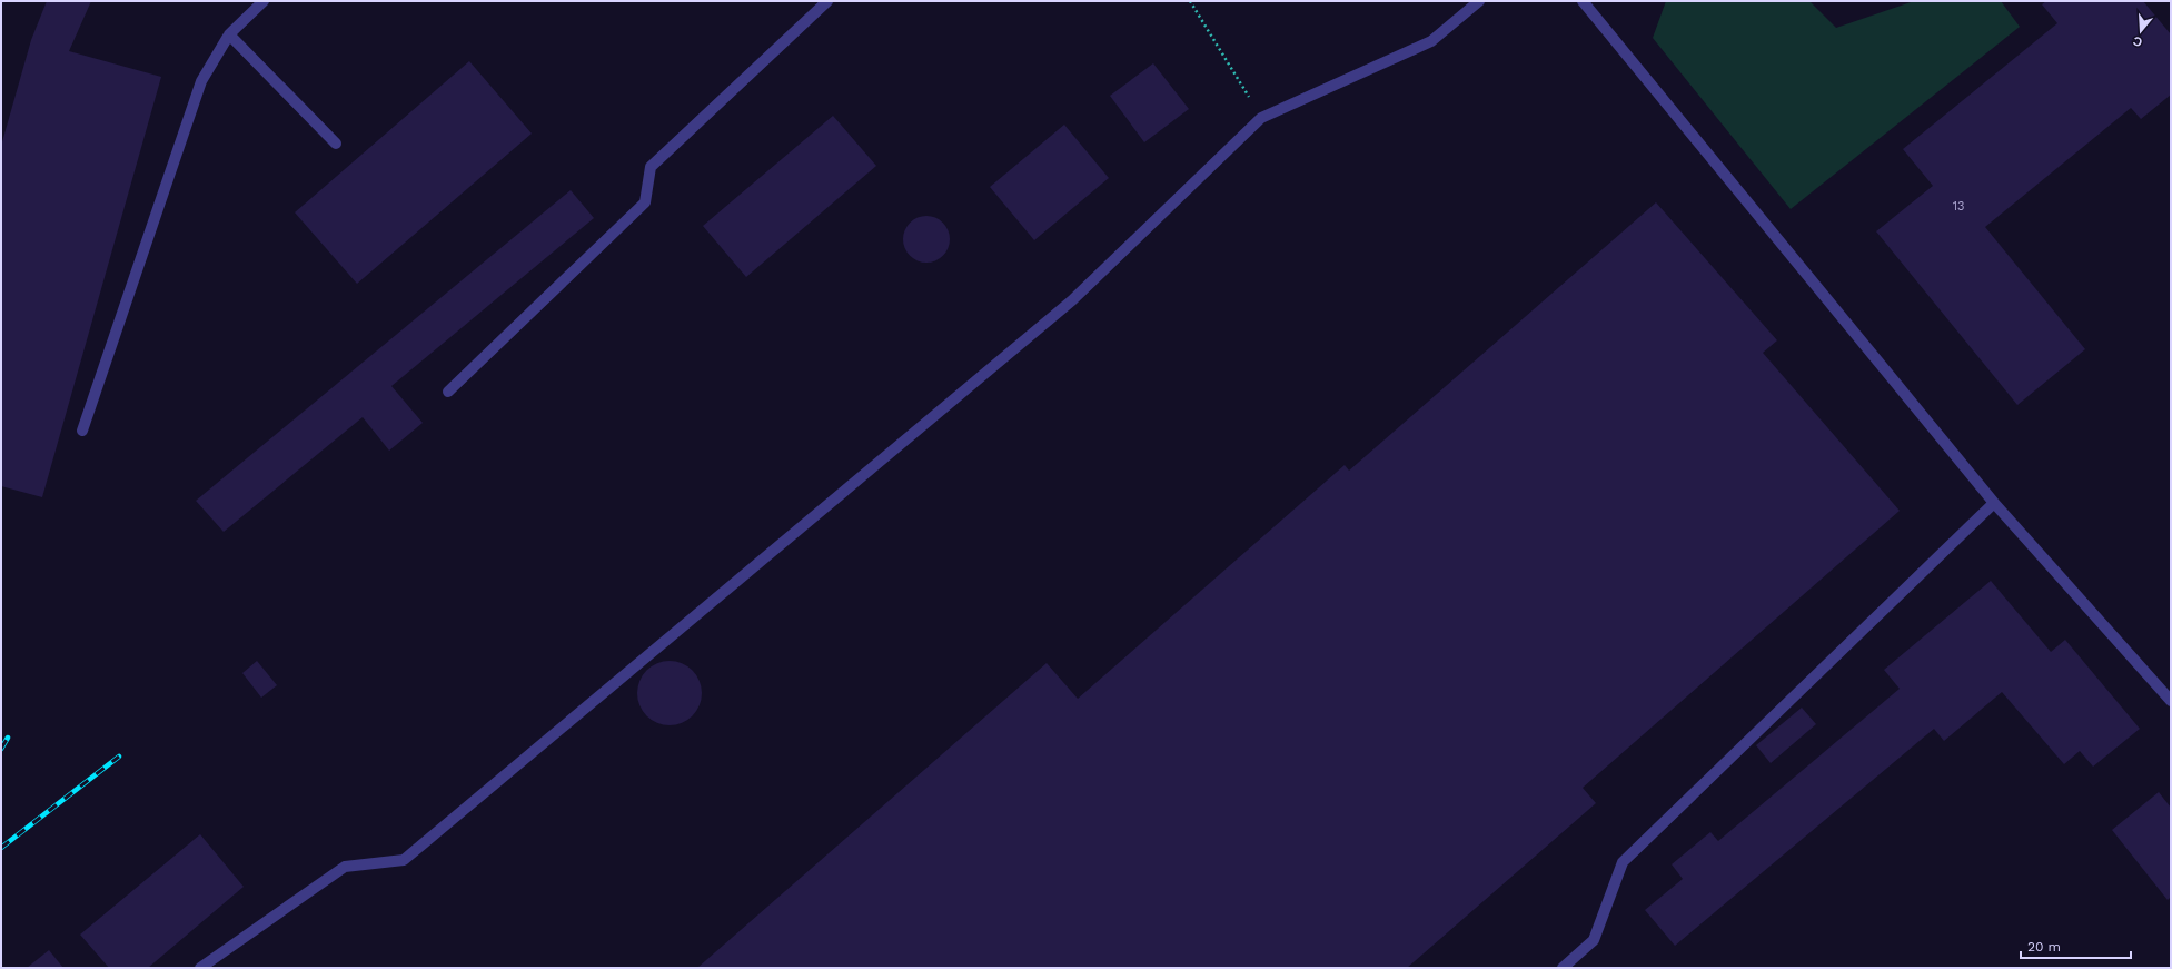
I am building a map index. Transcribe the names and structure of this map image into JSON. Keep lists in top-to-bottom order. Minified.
{"house_numbers":["13"],"scale_bar":"20 m","north":"bottom"}
